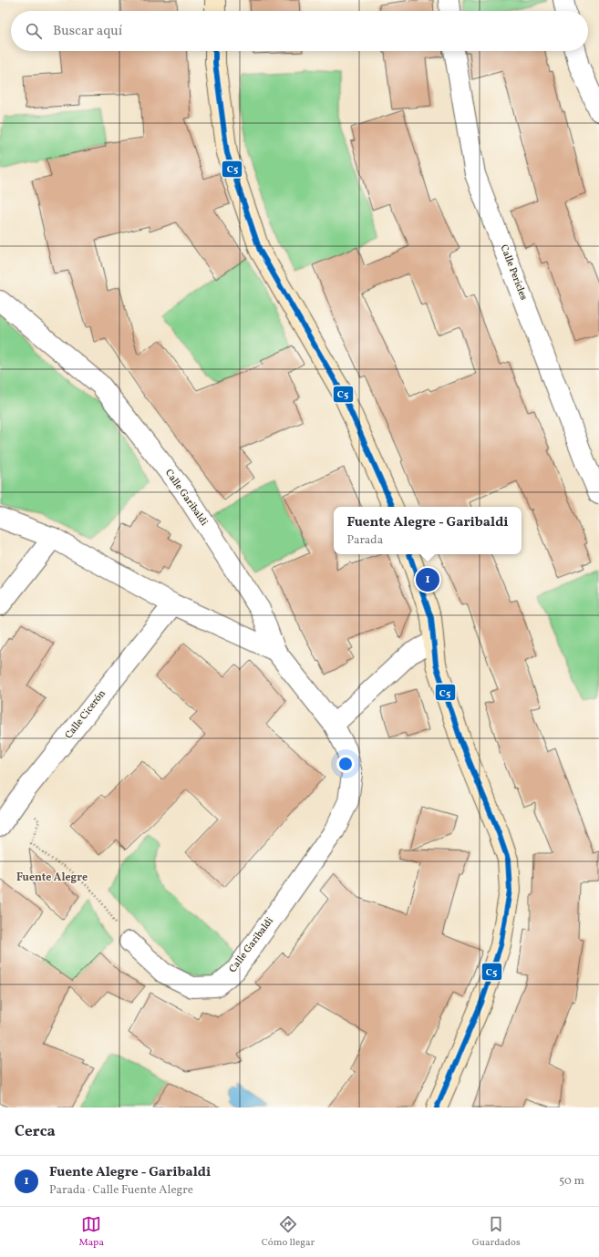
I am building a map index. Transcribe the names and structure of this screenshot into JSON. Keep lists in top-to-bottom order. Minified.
{"streets":{"street":["Calle Pericles","Calle Garibaldi","Calle Cicerón"]},"districts":["Fuente Alegre"],"lines":["transit line C5"],"page":{"search":"Buscar aquí","popup":["Fuente Alegre - Garibaldi","Parada"],"pins":"1","heading":"Cerca","list":[{"mark":"1","name":"Fuente Alegre - Garibaldi","note":"Parada · Calle Fuente Alegre","value":"50 m"}],"nav":["Mapa","Cómo llegar","Guardados"]}}
